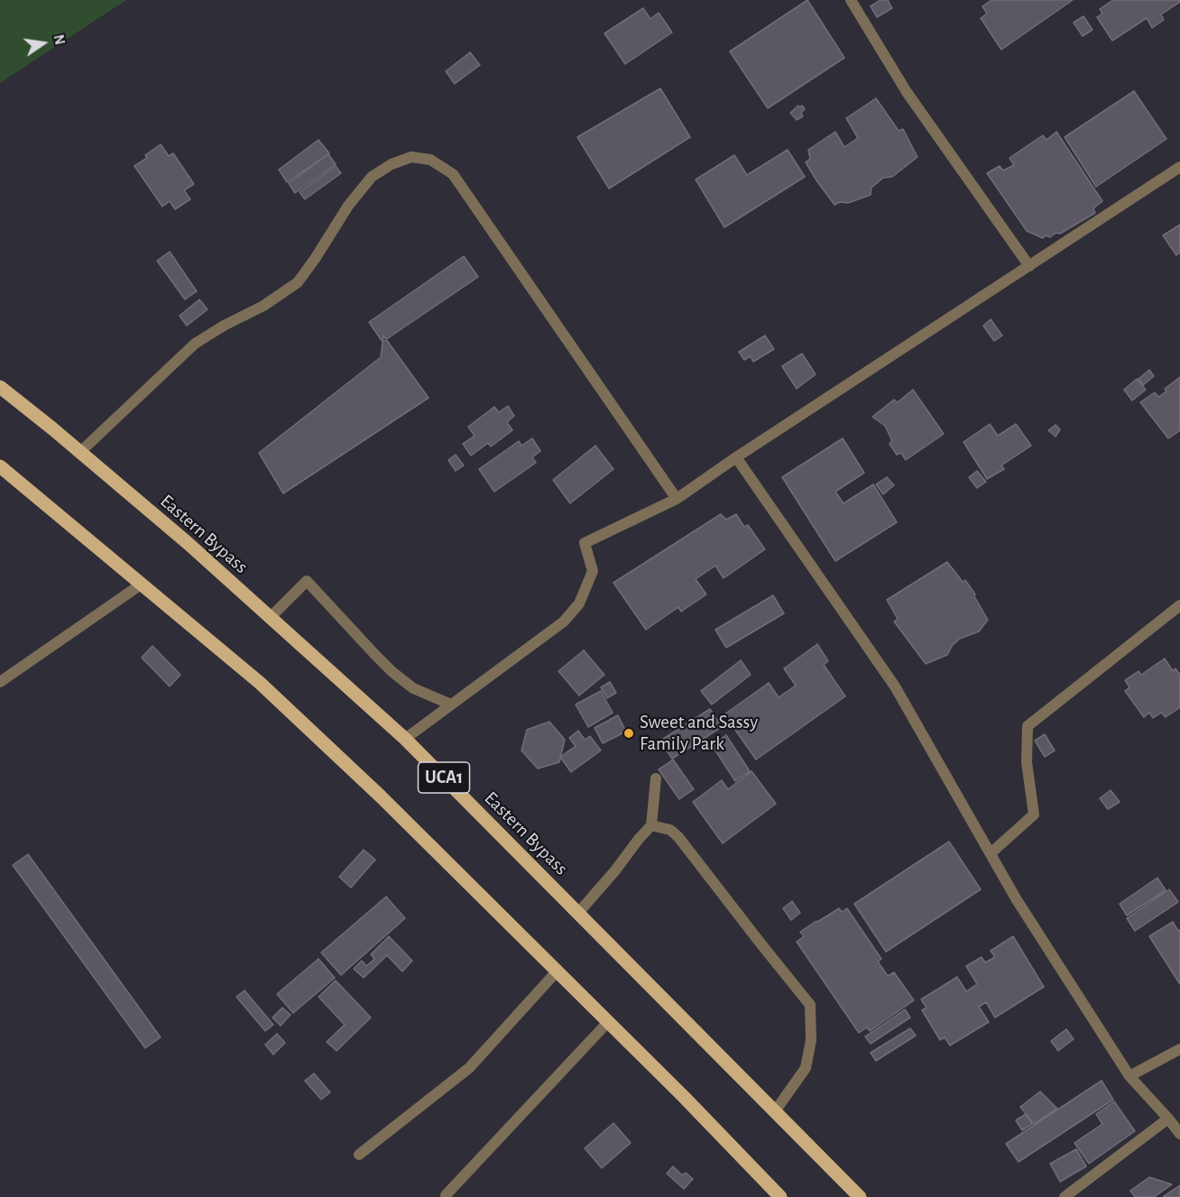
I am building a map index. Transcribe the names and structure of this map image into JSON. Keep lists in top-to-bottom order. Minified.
{"streets":{"main road":["Eastern Bypass","UCA1"]},"places":["Sweet and Sassy Family Park"],"north":"right"}
